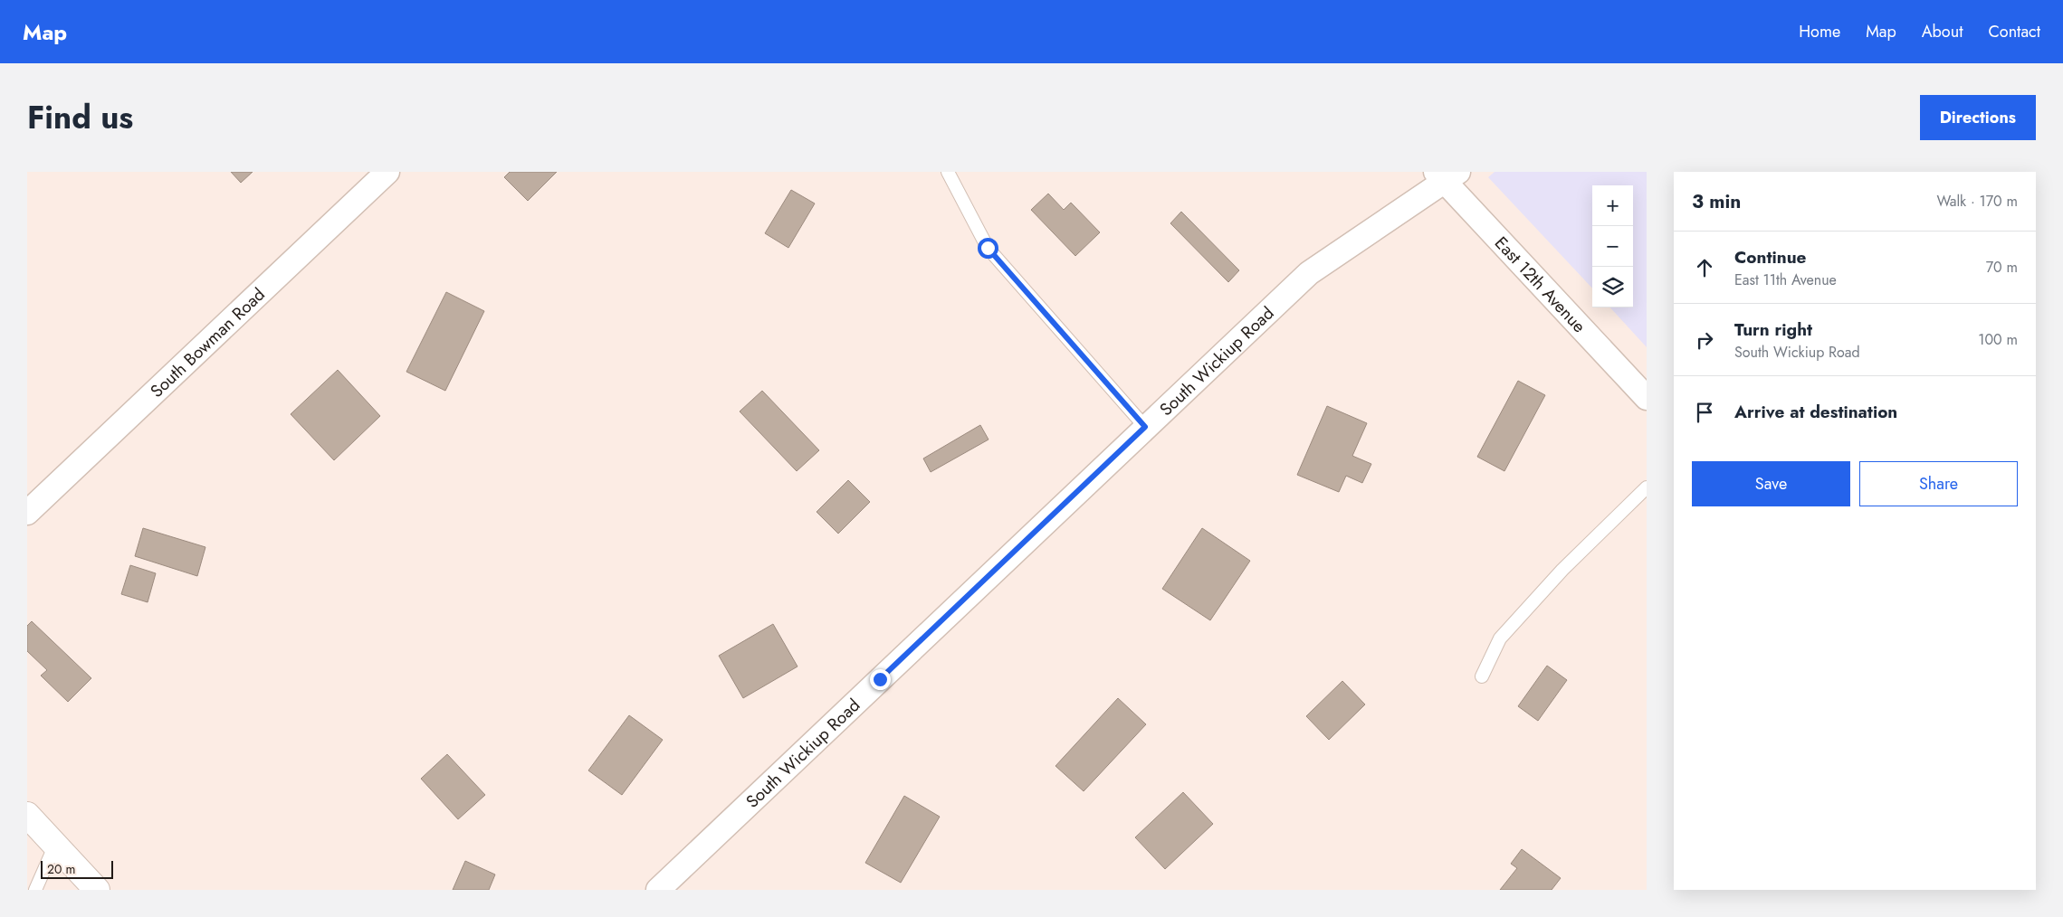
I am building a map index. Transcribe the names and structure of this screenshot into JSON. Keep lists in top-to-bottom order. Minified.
{"streets":{"street":["East 12th Avenue","South Bowman Road","South Wickiup Road"]},"crossings":[["East 12th Avenue","South Wickiup Road"]],"scale_bar":"20 m","page":{"header":"Map","nav":["Home","Map","About","Contact"],"title":"Find us","buttons":["Directions",["Save","Share"]],"heading":["3 min","Walk · 170 m"],"map_buttons":["+","−"],"list":[["Continue","East 11th Avenue","70 m"],["Turn right","South Wickiup Road","100 m"],"Arrive at destination"],"scale":"20 m"}}
